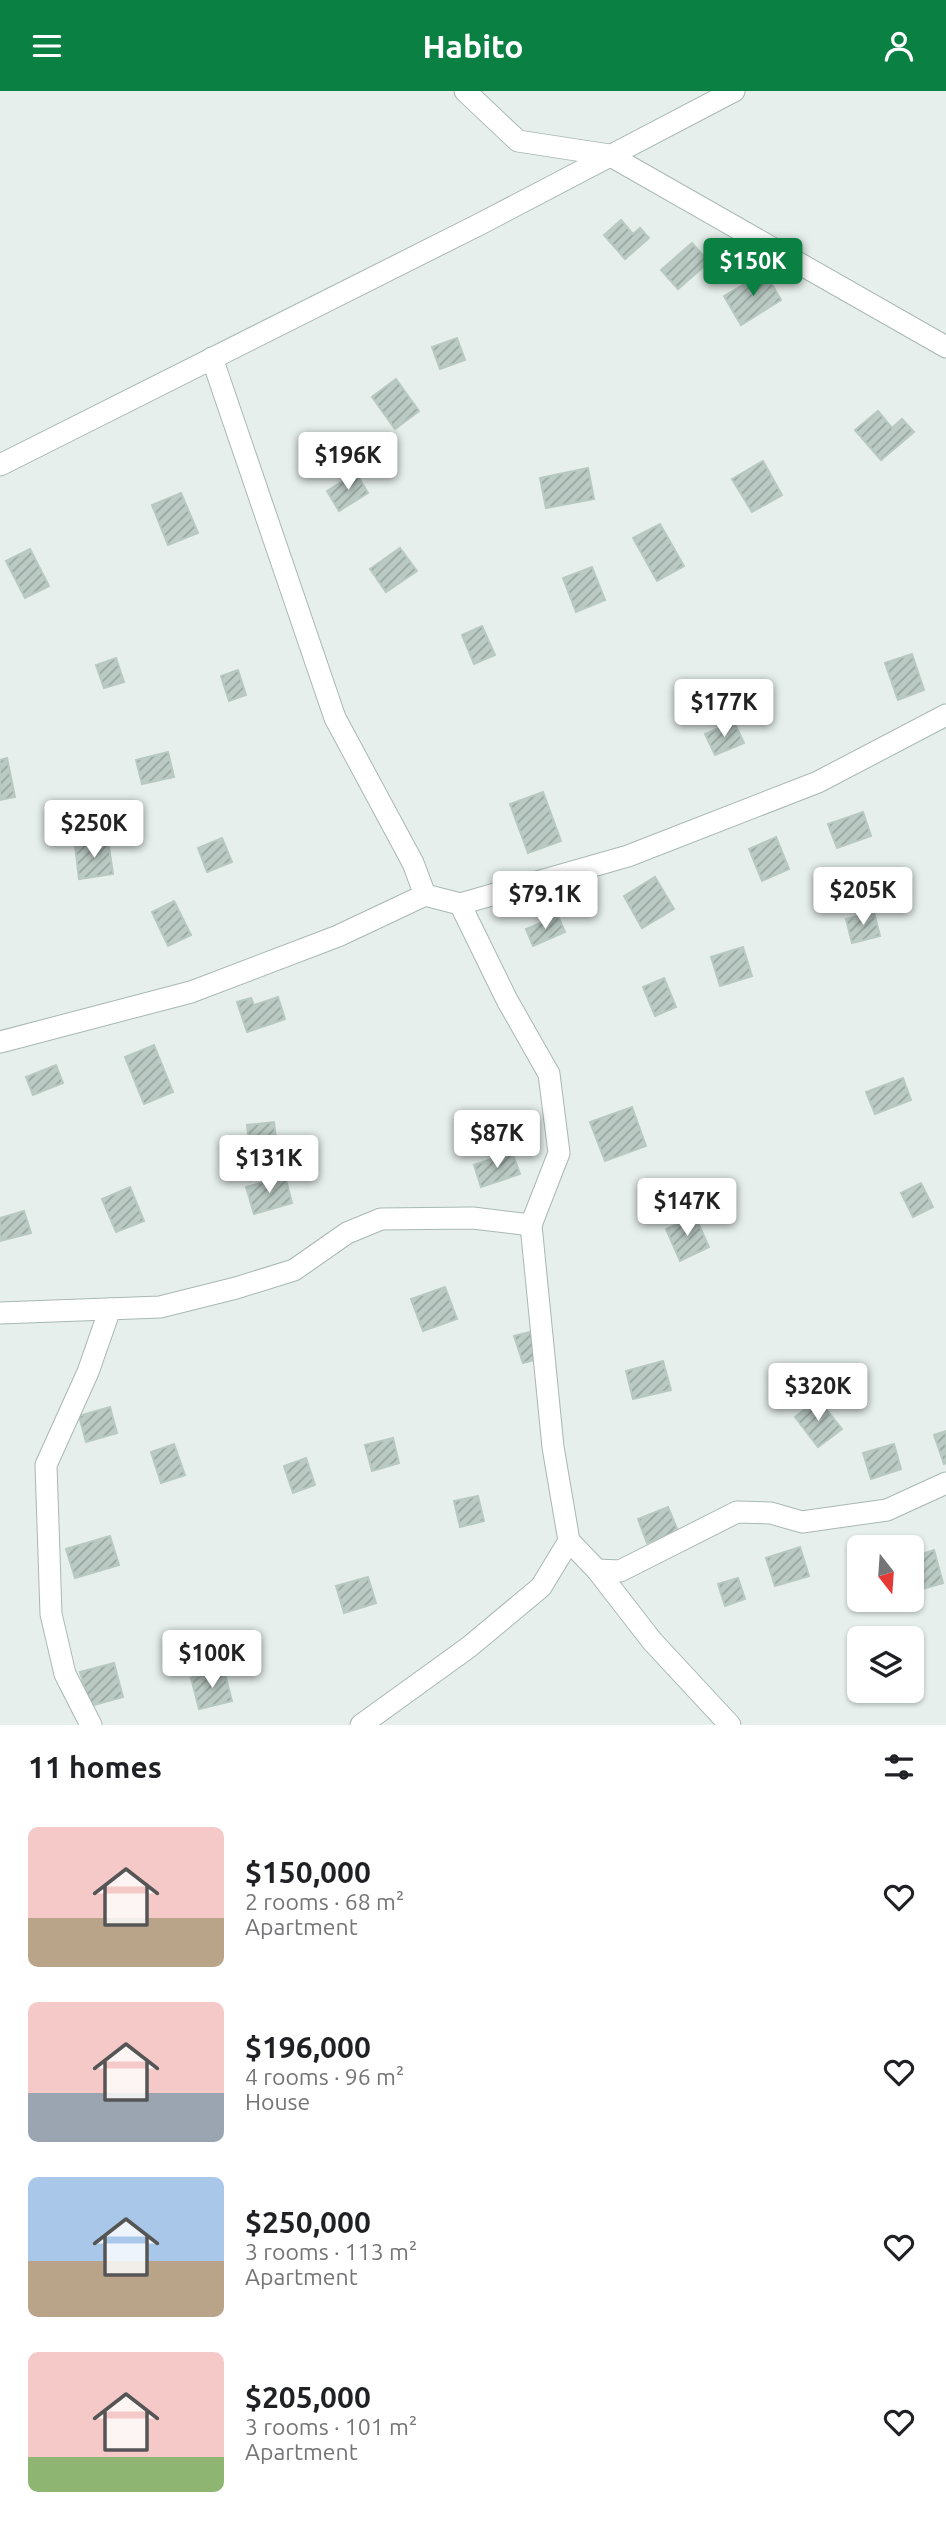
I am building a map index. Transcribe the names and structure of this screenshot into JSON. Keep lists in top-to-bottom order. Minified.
{"north":"bottom","page":{"header":"Habito","price":["$150K","$196K","$177K","$250K","$205K","$79.1K","$87K","$131K","$147K","$320K","$100K"],"heading":"11 homes","list":[{"name":"$150,000","note":"2 rooms · 68 m² · Apartment"},{"name":"$196,000","note":"4 rooms · 96 m² · House"},{"name":"$250,000","note":"3 rooms · 113 m² · Apartment"},{"name":"$205,000","note":"3 rooms · 101 m² · Apartment"}]}}
